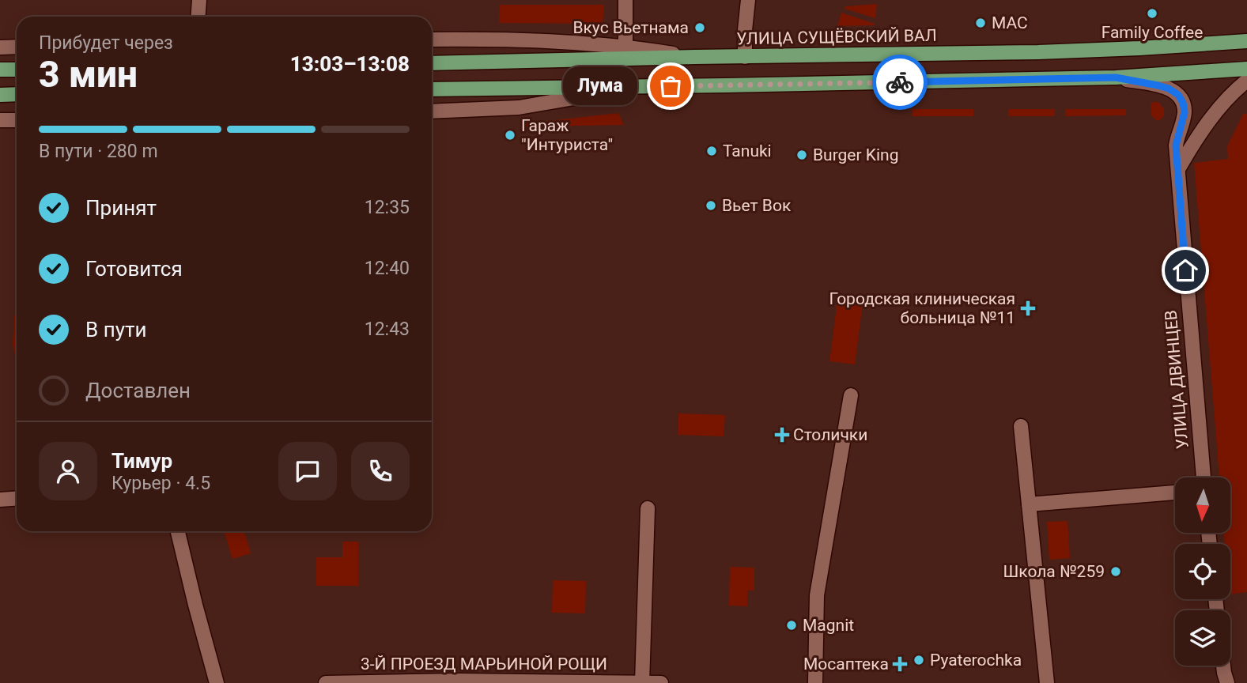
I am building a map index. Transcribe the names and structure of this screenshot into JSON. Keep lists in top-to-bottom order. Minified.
{"streets":{"main road":["УЛИЦА СУЩЁВСКИЙ ВАЛ"],"street":["УЛИЦА ДВИНЦЕВ","3-Й ПРОЕЗД МАРЬИНОЙ РОЩИ"]},"places":{"other":["Family Coffee","MAC","Вкус Вьетнама","Лума","Гараж \"Интуриста\"","Tanuki","Burger King","Вьет Вок","Школа №259","Magnit","Pyaterochka"],"health":["Городская клиническая больница №11","Столички","Мосаптека"]},"north":"bottom","page":{"heading":["3 мин","Прибудет через","13:03–13:08"],"panel":["Тимур","Курьер · 4.5"],"bubble":"Лума","bar":"В пути · 280 m","list":[["Принят","12:35"],["Готовится","12:40"],["В пути","12:43"],"Доставлен"]}}
